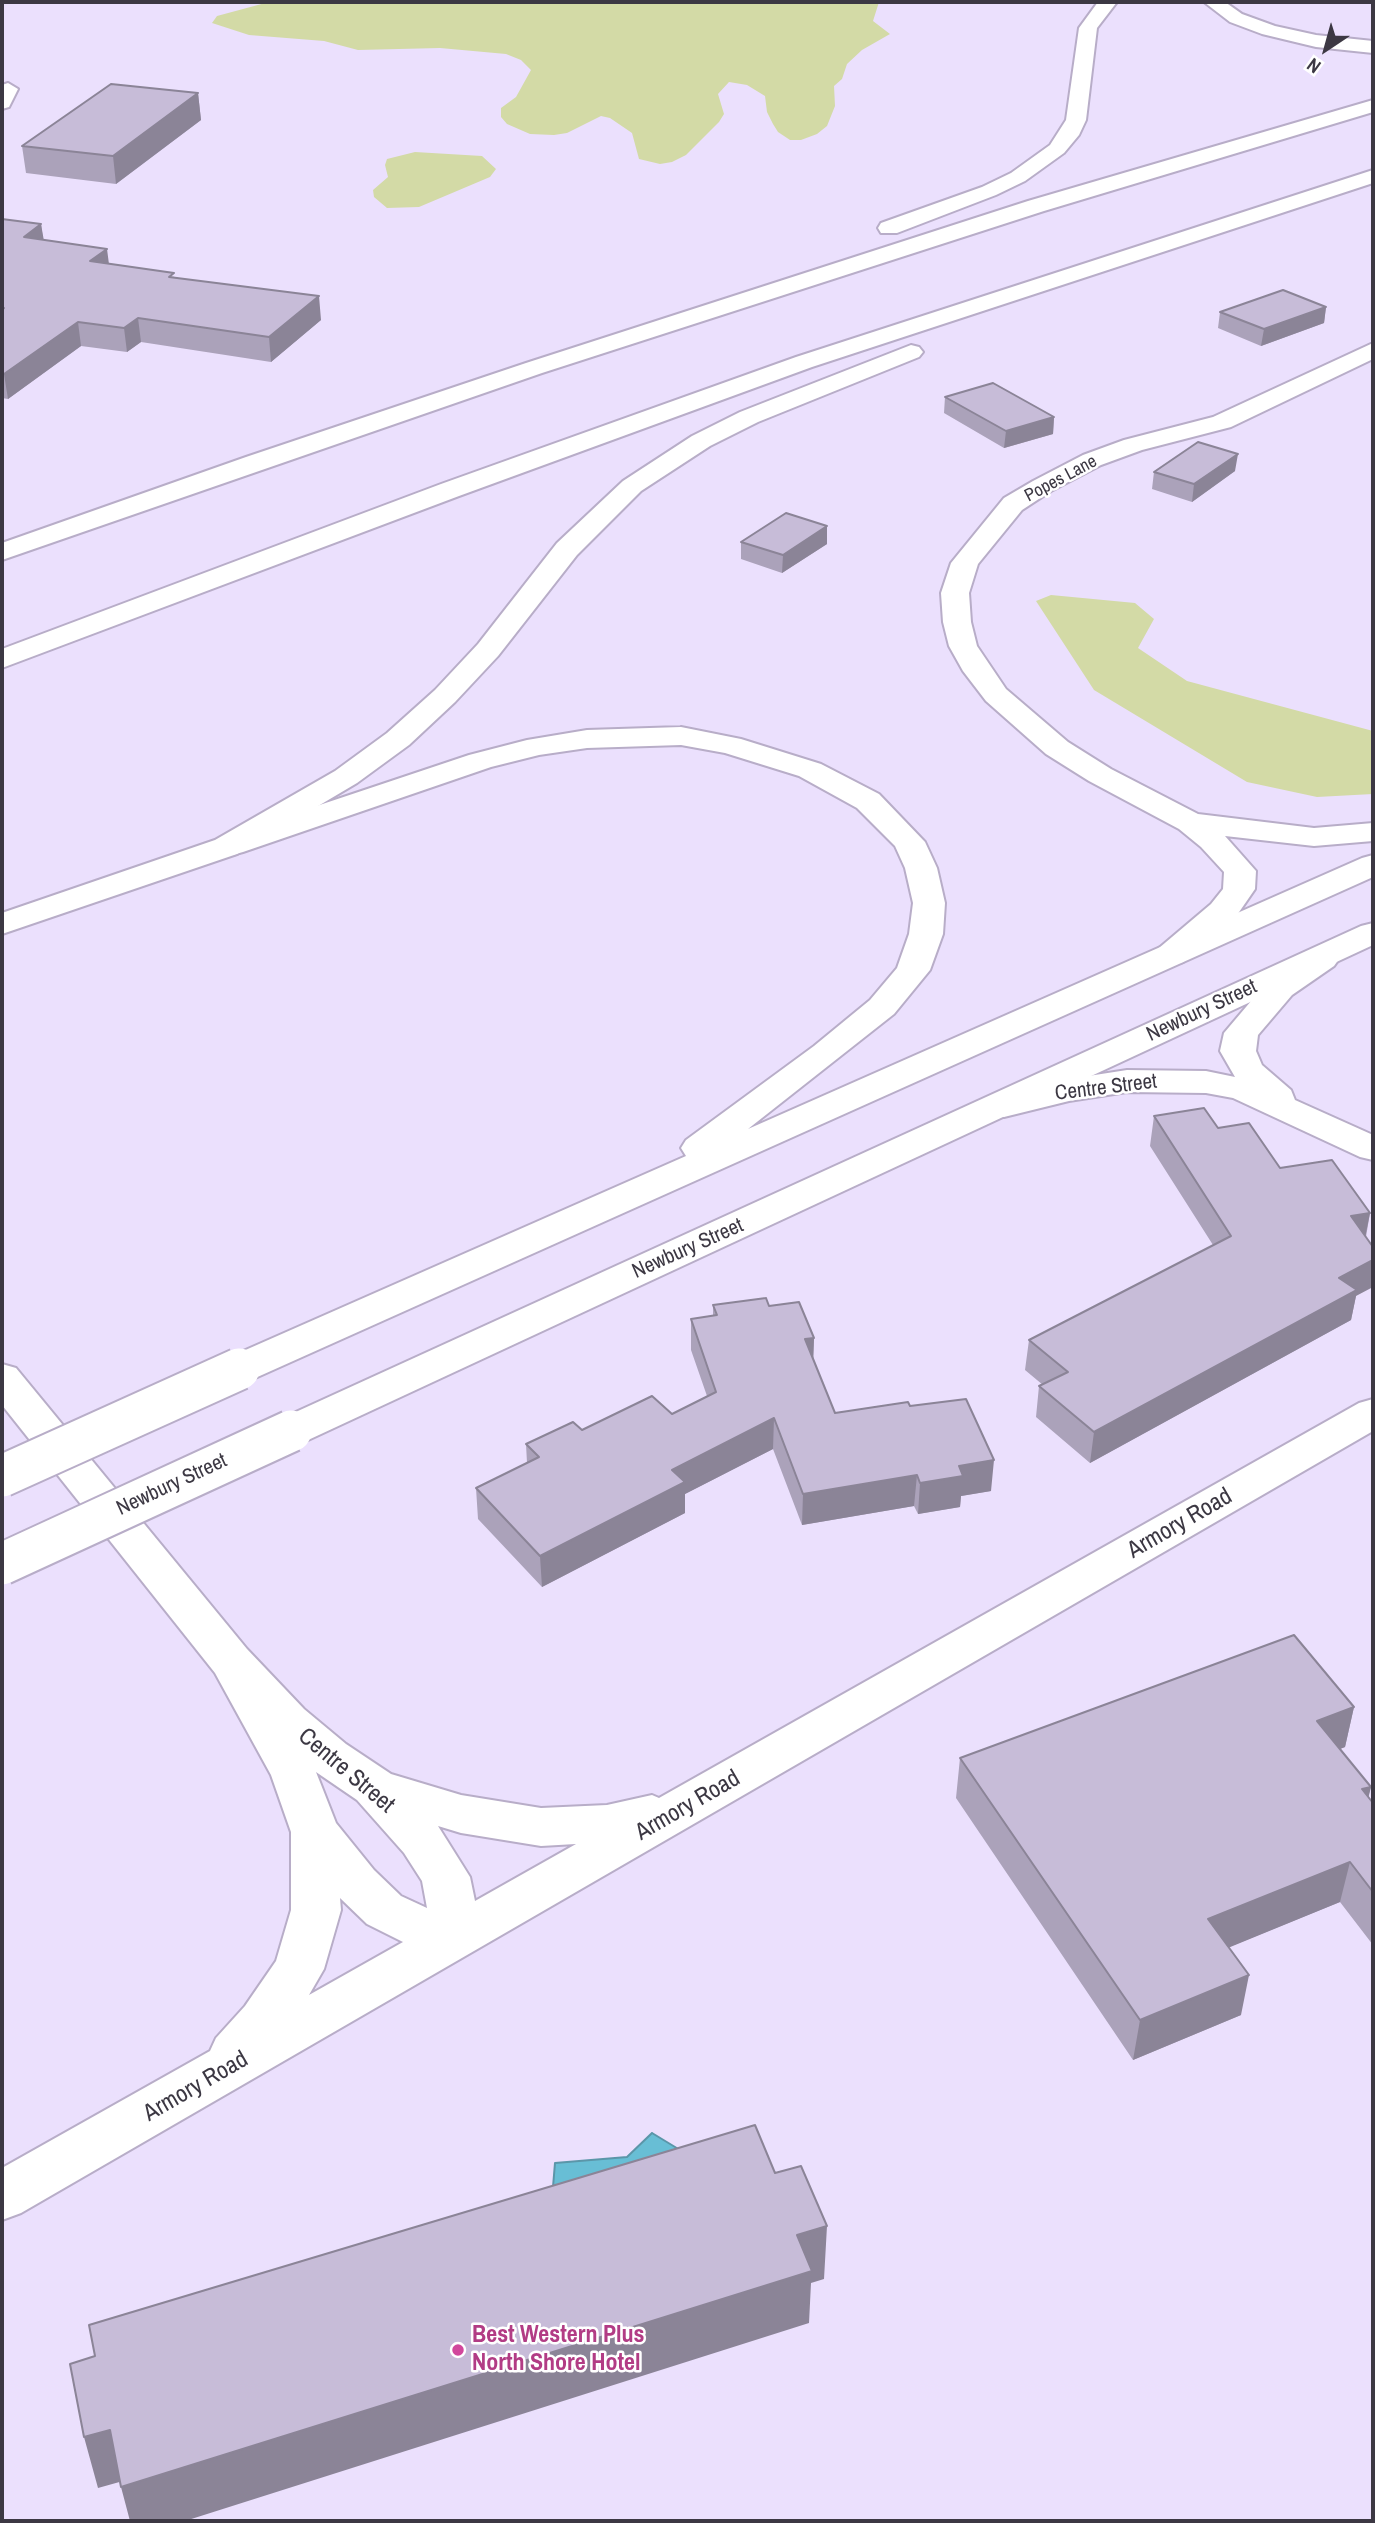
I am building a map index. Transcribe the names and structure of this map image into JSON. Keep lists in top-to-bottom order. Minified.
{"streets":{"main road":["Popes Lane","Newbury Street","Centre Street","Armory Road"]},"crossings":[["Newbury Street","Centre Street"],["Centre Street","Armory Road"]],"places":["Best Western Plus North Shore Hotel"],"north":"bottom left"}
